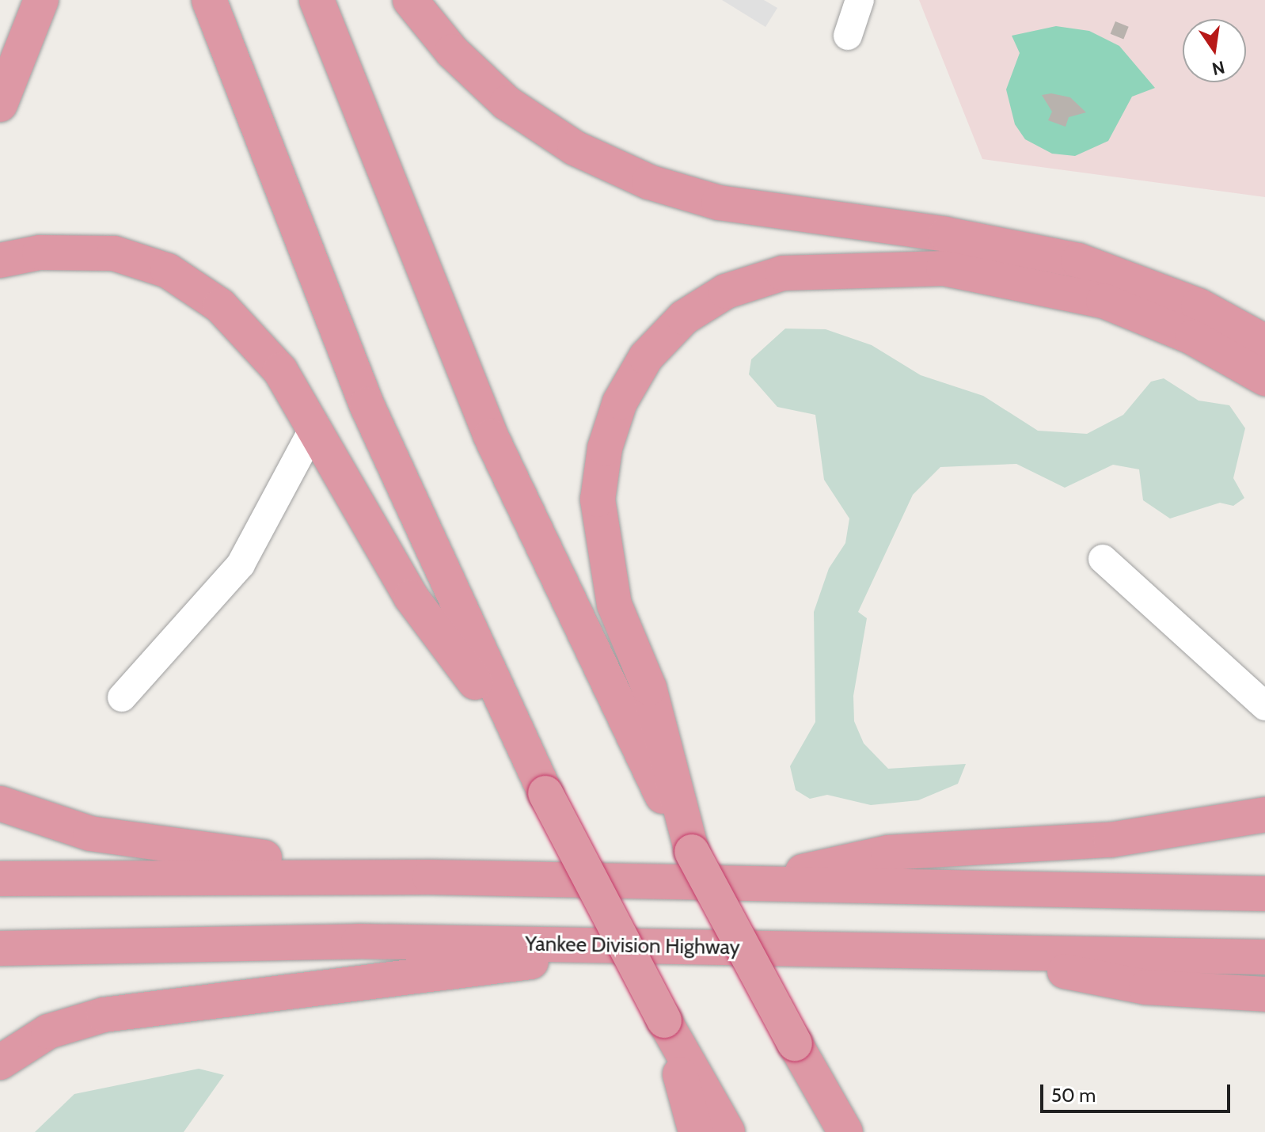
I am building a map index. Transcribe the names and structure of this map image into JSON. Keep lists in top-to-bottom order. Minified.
{"streets":{"highway":["Yankee Division Highway"]},"scale_bar":"50 m","north":"bottom"}
